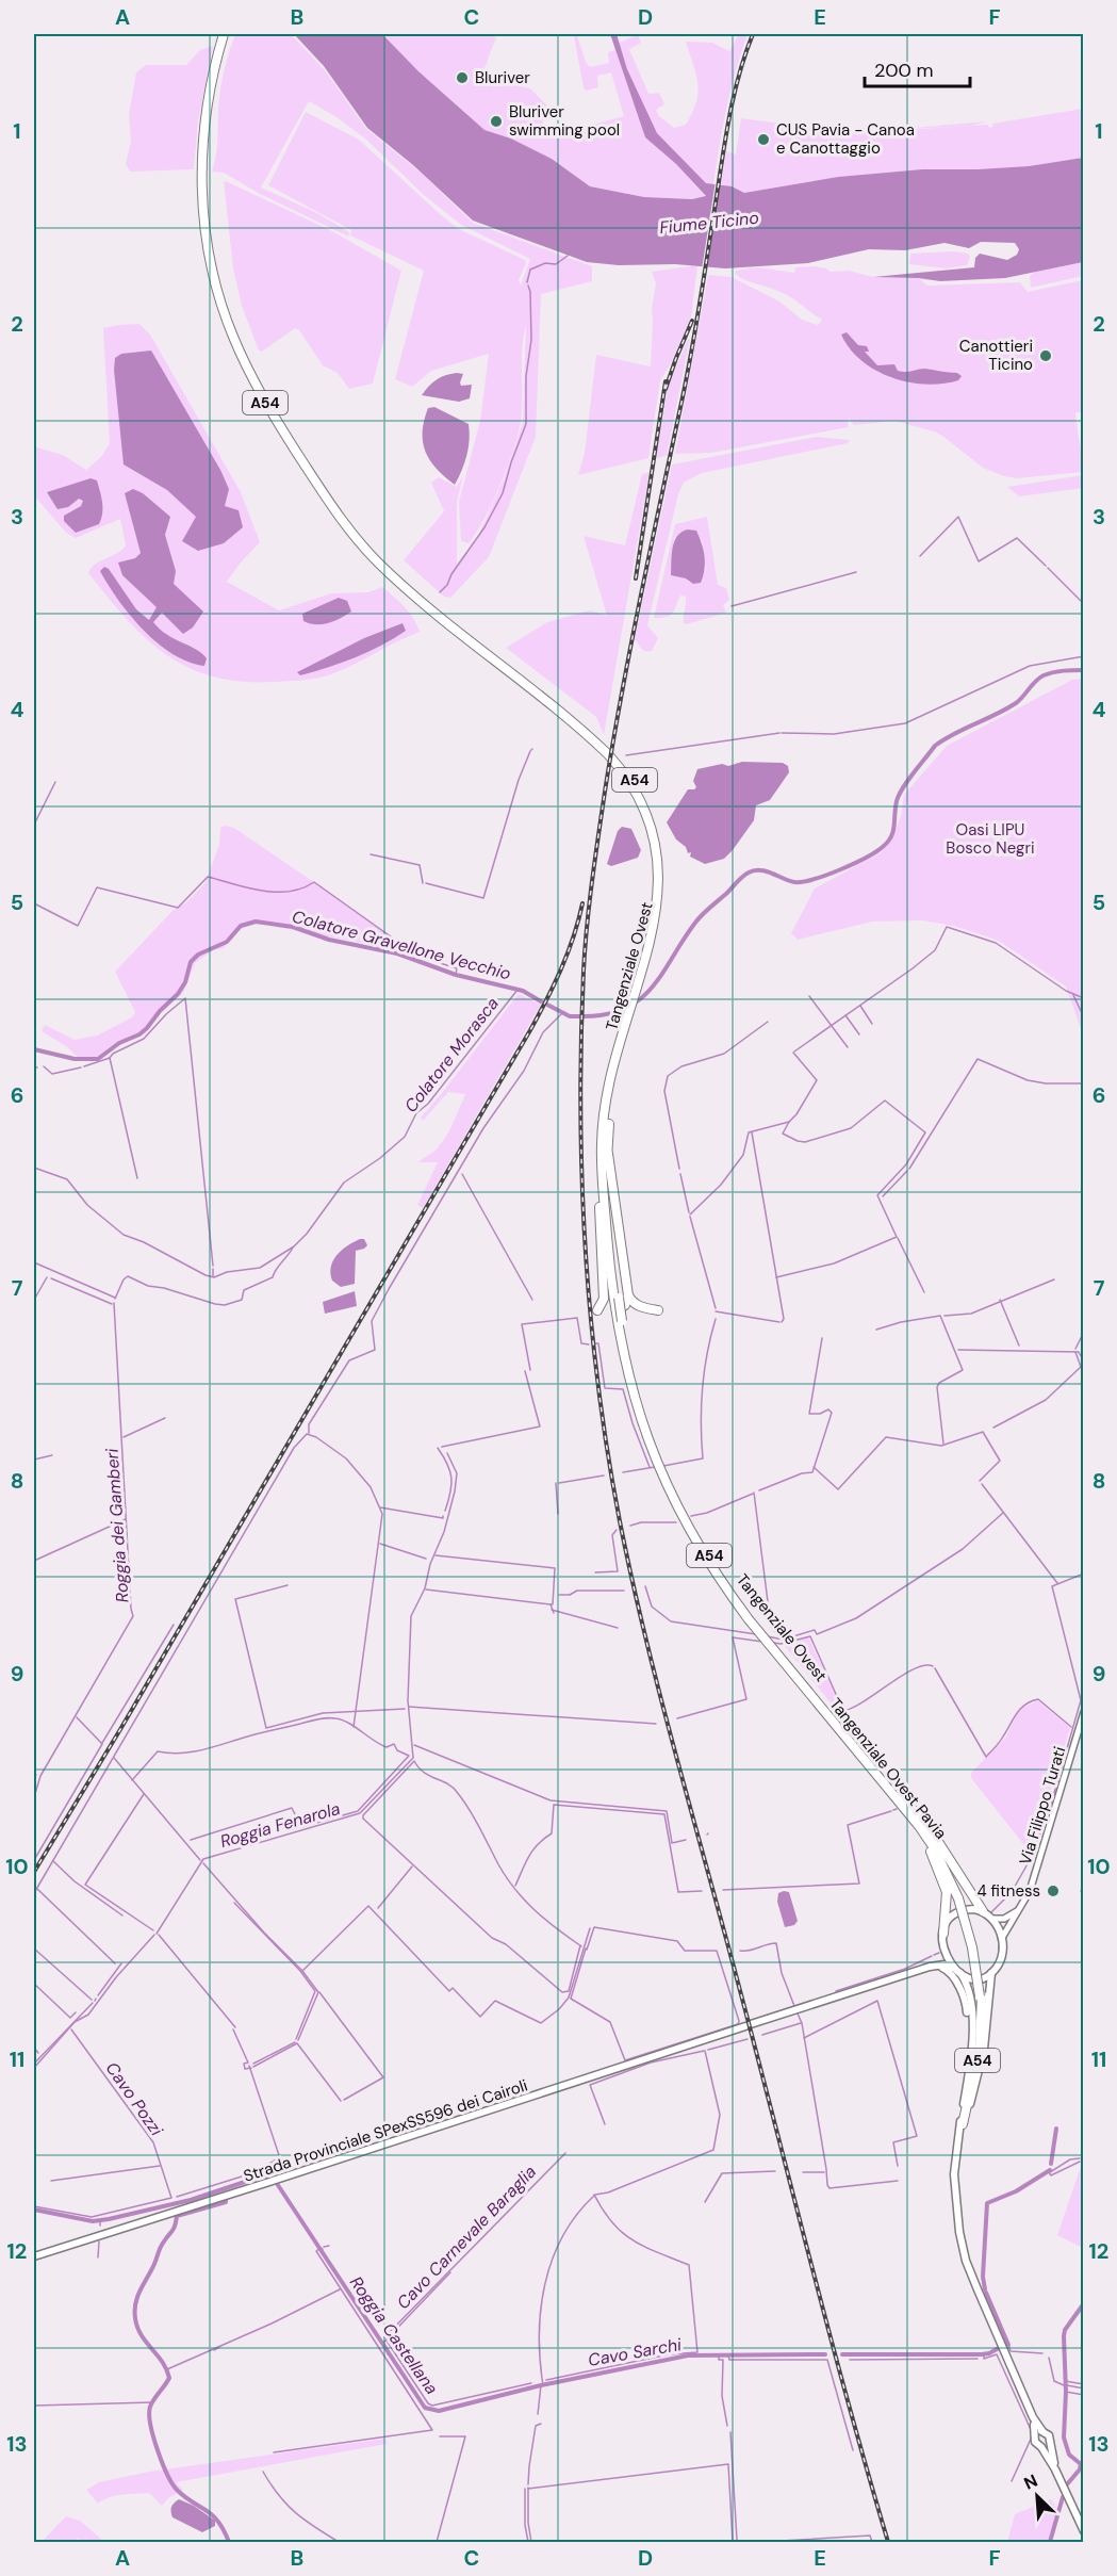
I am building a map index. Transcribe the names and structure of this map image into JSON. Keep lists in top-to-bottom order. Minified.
{"streets":{"highway":["A54","Tangenziale Ovest","Tangenziale Ovest Pavia"],"main road":["Via Filippo Turati","Strada Provinciale SPexSS596 dei Cairoli"]},"crossings":[["Tangenziale Ovest","Tangenziale Ovest Pavia"],["Via Filippo Turati","Strada Provinciale SPexSS596 dei Cairoli"]],"water":["Fiume Ticino","Colatore Gravellone Vecchio","Colatore Morasca","Roggia dei Gamberi","Roggia Fenarola","Cavo Pozzi","Cavo Carnevale Baraglia","Roggia Castellana","Cavo Sarchi"],"parks":["Oasi LIPU Bosco Negri"],"places":["Bluriver","Bluriver swimming pool","CUS Pavia - Canoa e Canottaggio","Canottieri Ticino","4 fitness"],"scale_bar":"200 m","north":"top left","grid":{"columns":["A","B","C","D","E","F"],"rows":["1","2","3","4","5","6","7","8","9","10","11","12","13"]}}
